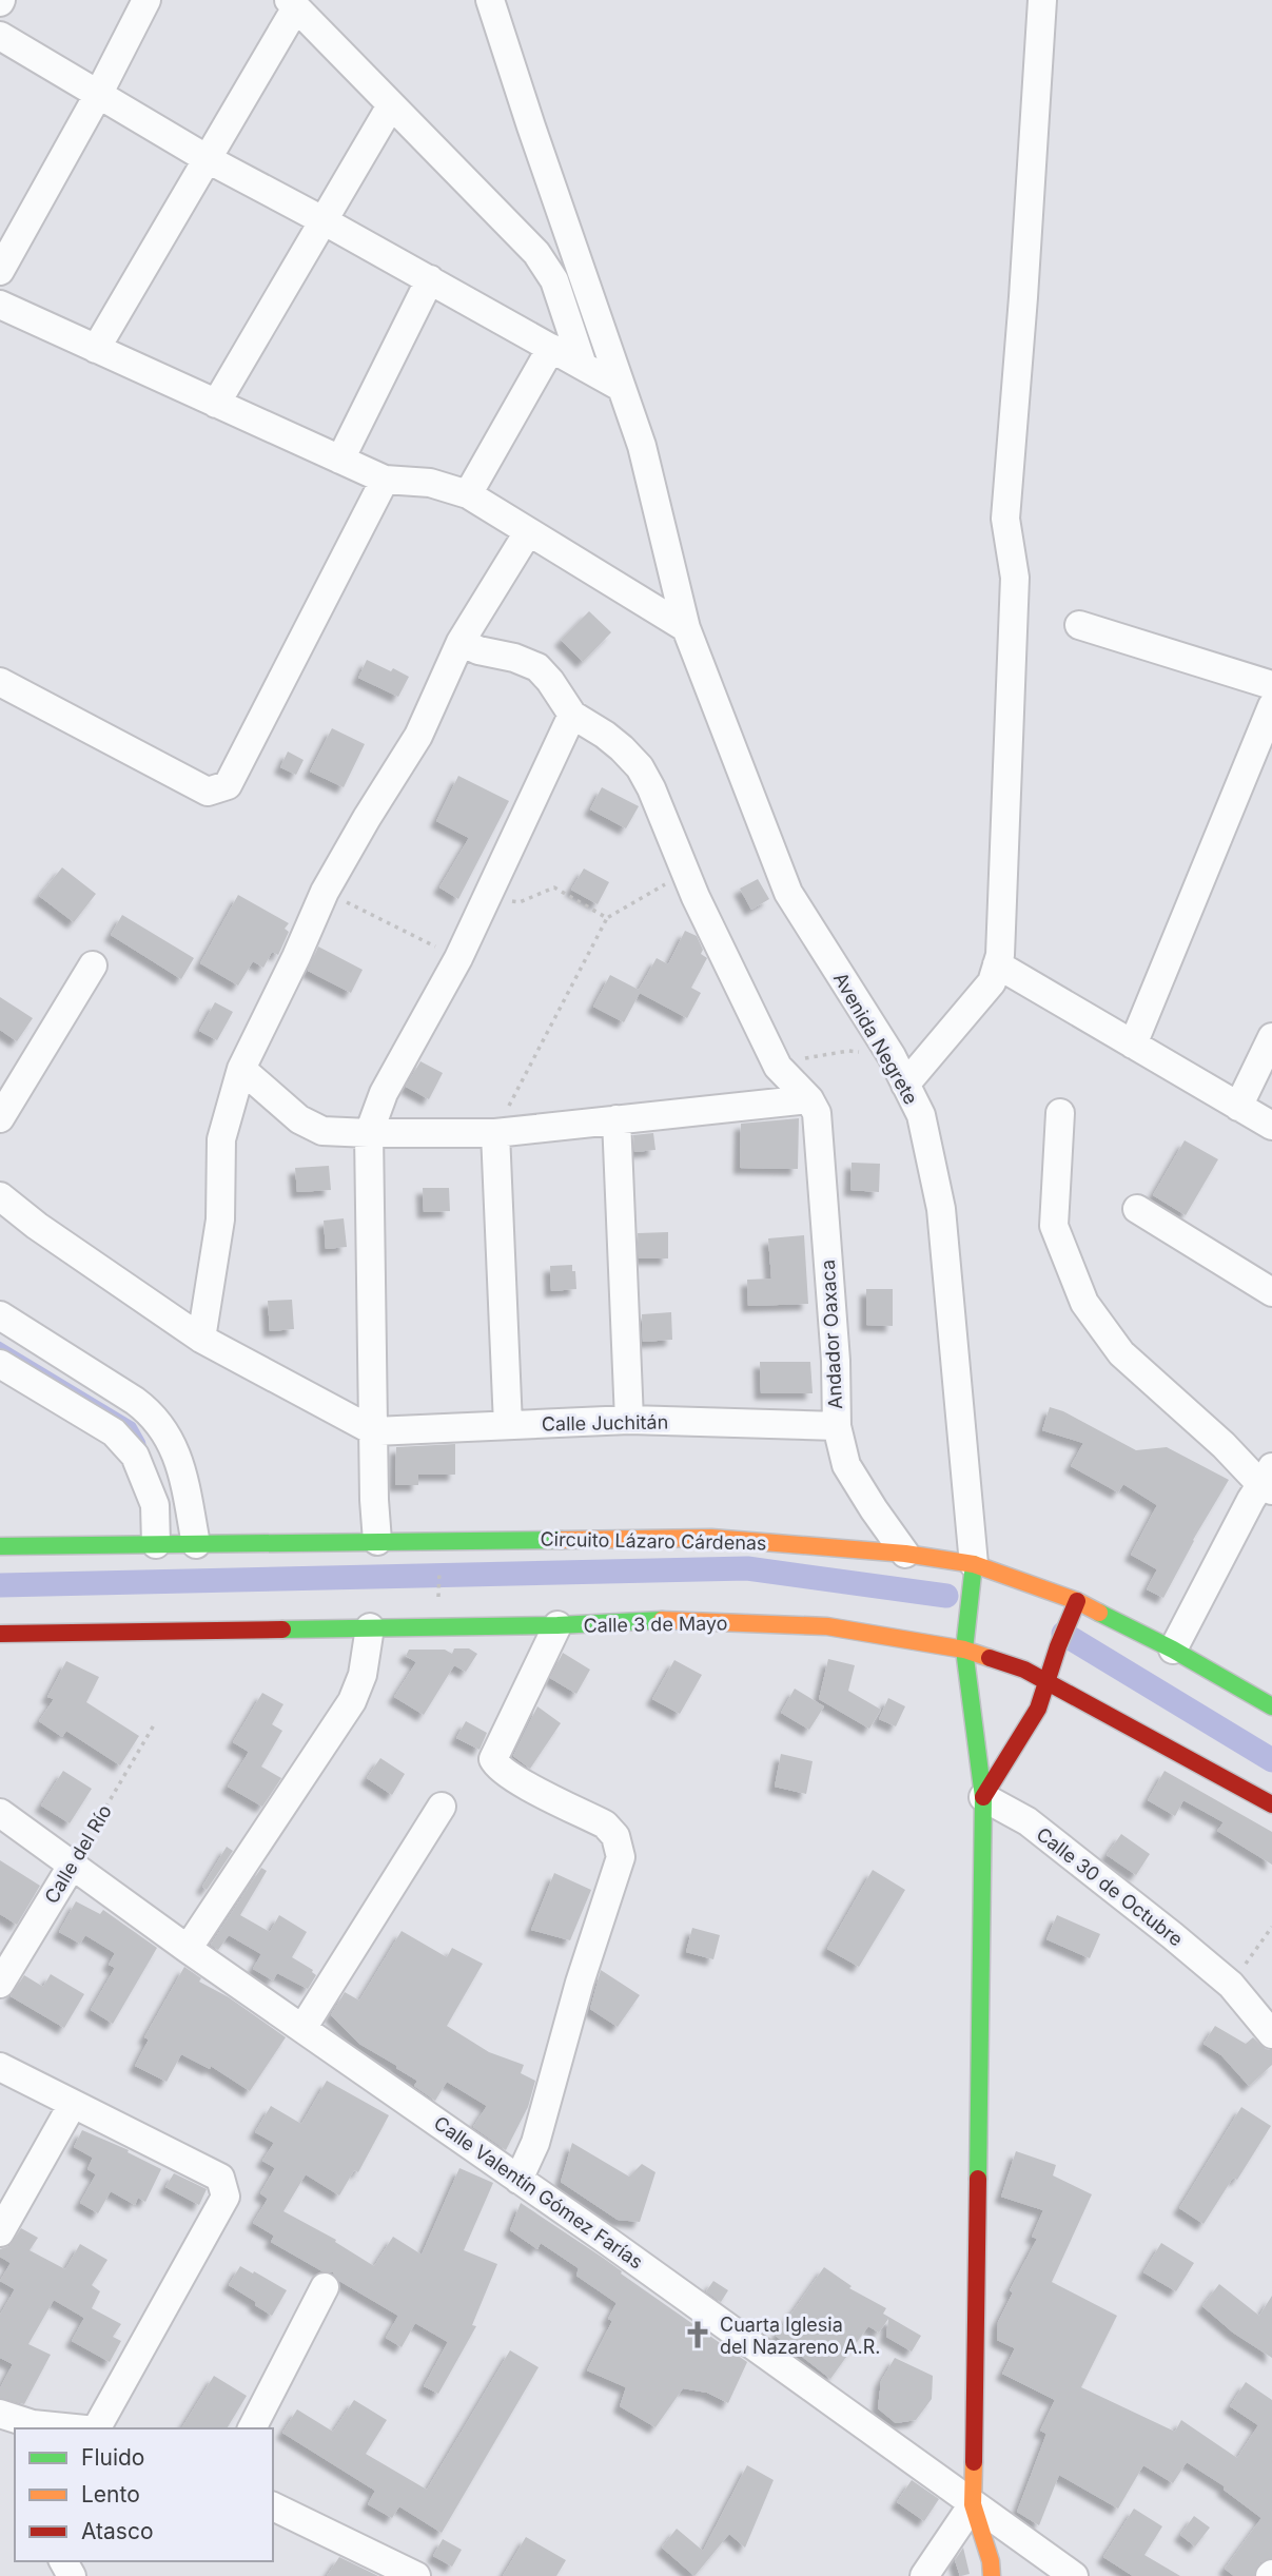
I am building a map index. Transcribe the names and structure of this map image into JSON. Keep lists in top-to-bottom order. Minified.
{"streets":{"street":["Avenida Negrete","Andador Oaxaca","Calle Juchitán","Circuito Lázaro Cárdenas","Calle 3 de Mayo","Calle del Río","Calle 30 de Octubre","Calle Valentín Gómez Farías"]},"crossings":[["Avenida Negrete","Circuito Lázaro Cárdenas"],["Andador Oaxaca","Calle Juchitán"],["Andador Oaxaca","Circuito Lázaro Cárdenas"],["Calle del Río","Calle Valentín Gómez Farías"]],"places":{"church":["Cuarta Iglesia del Nazareno A.R."]},"legend":["Fluido","Lento","Atasco"]}
